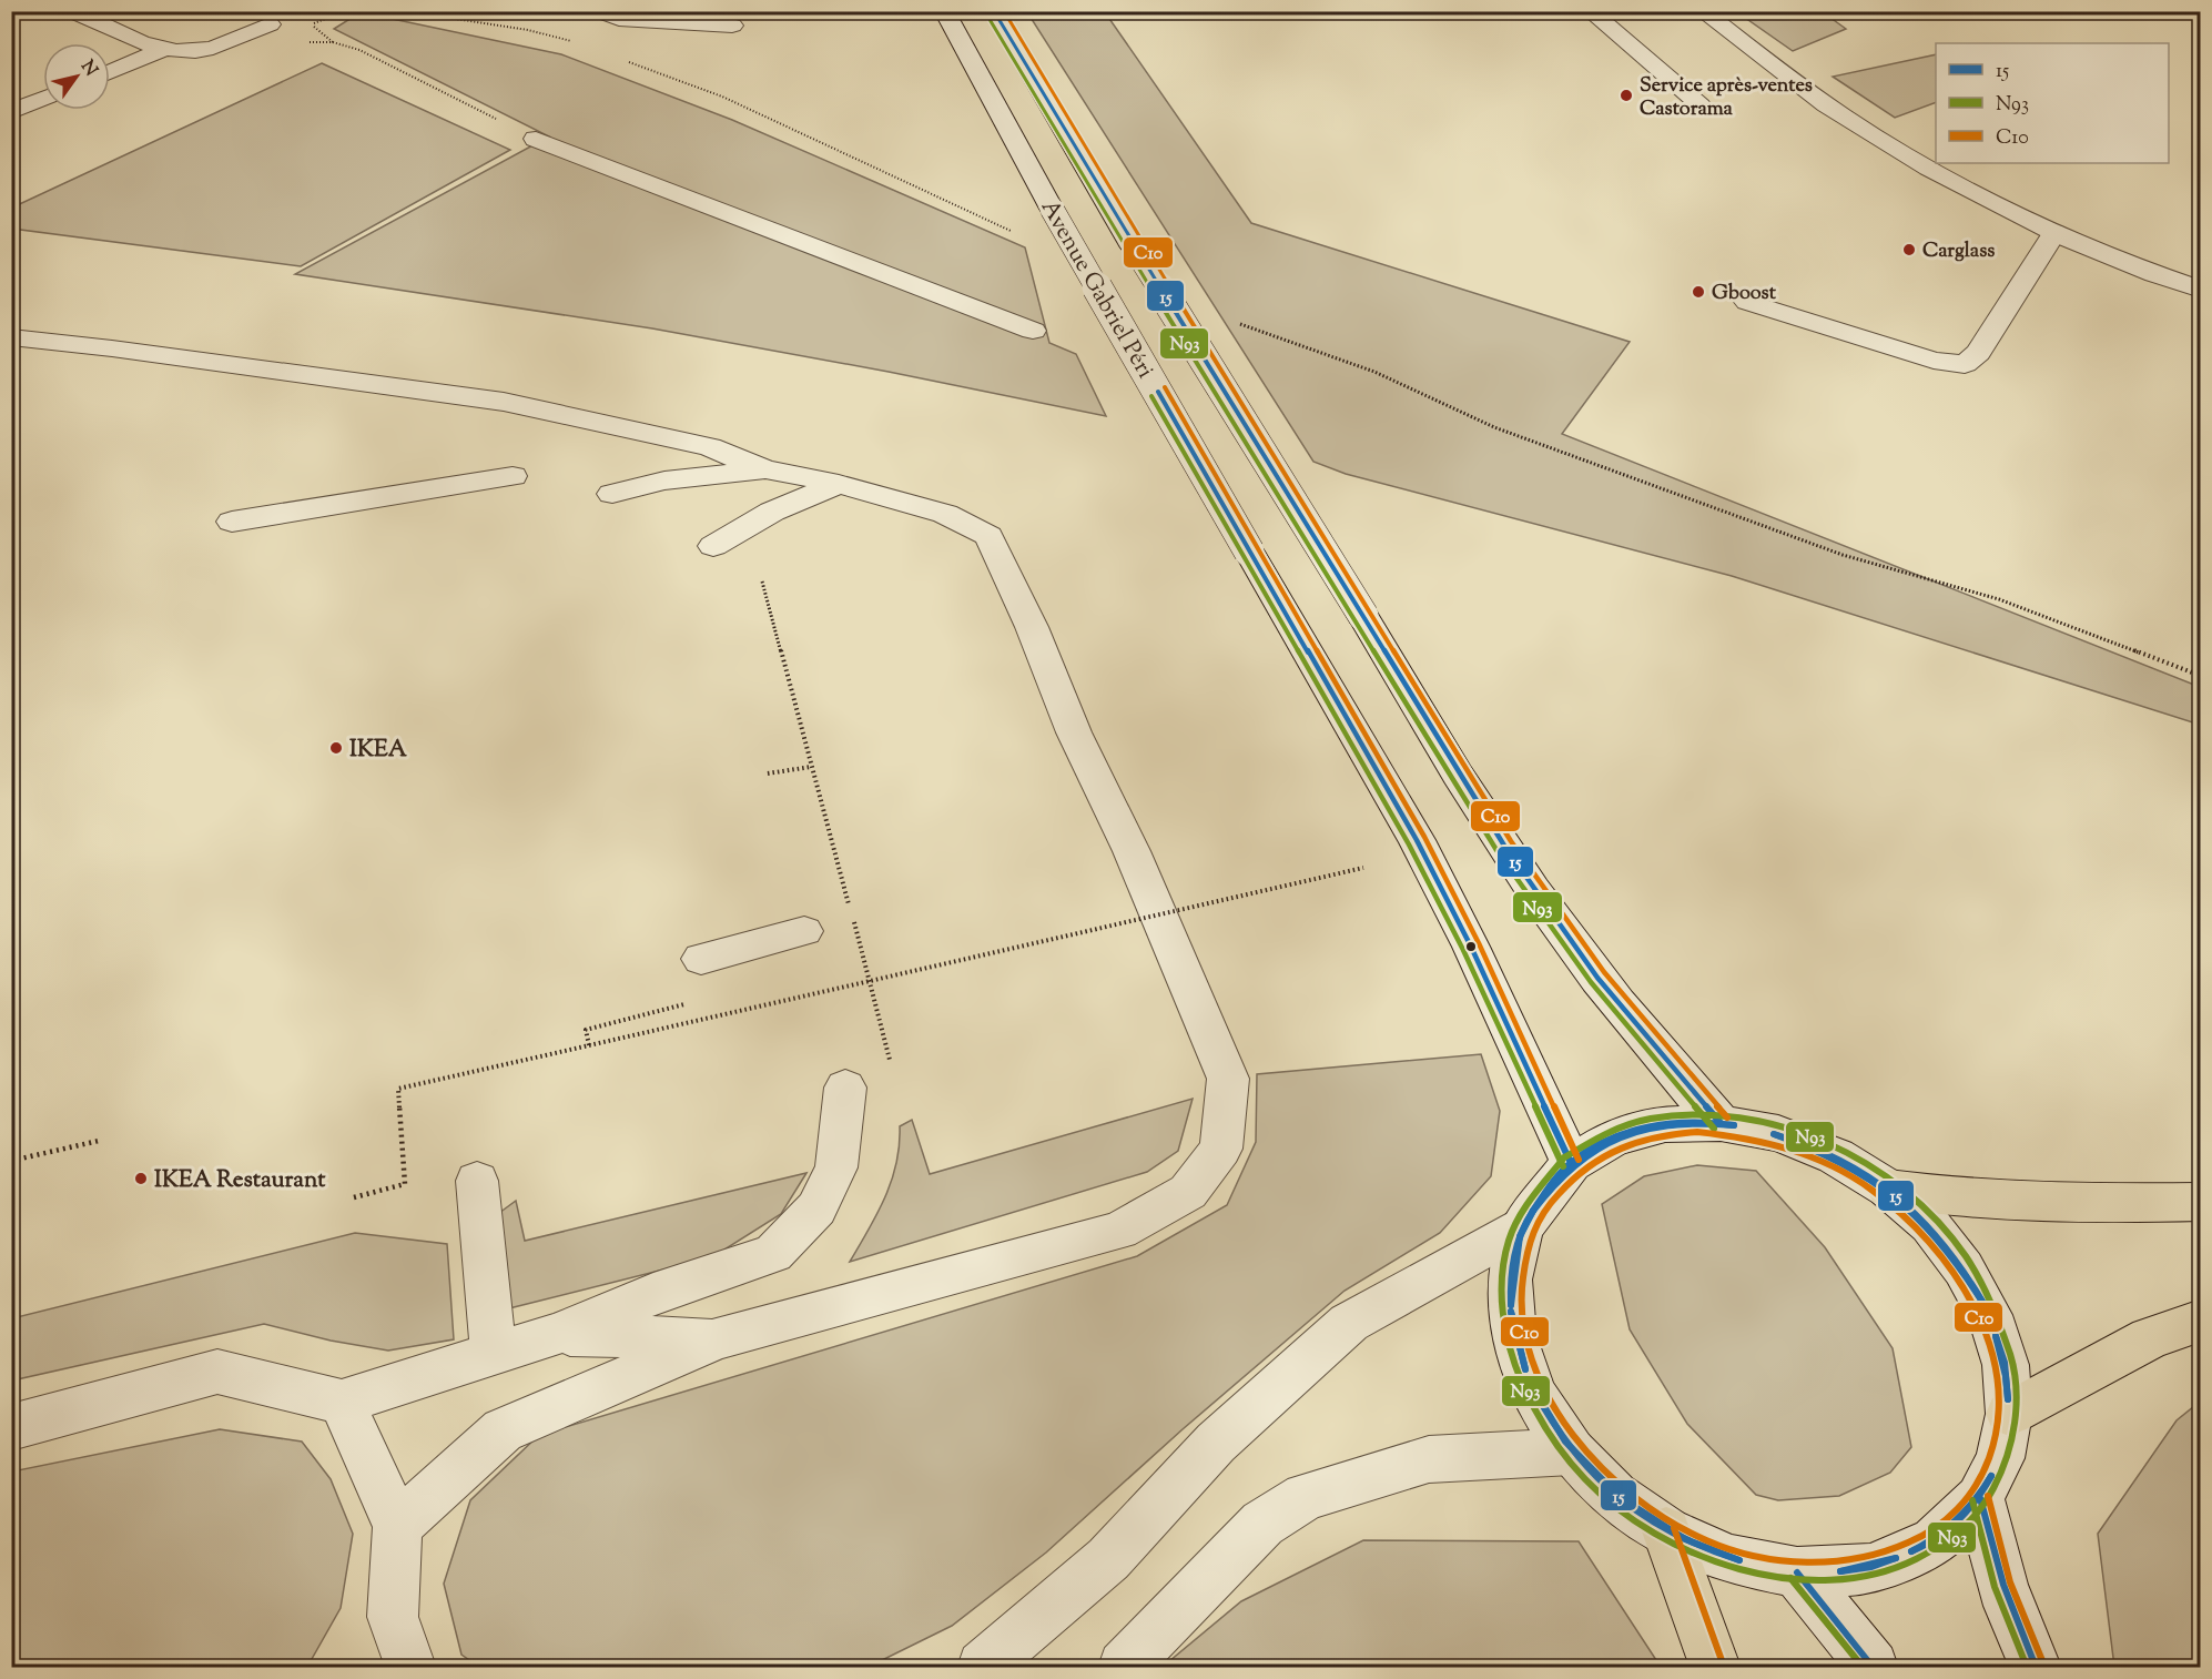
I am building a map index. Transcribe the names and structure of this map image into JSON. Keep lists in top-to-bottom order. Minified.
{"streets":{"main road":["Avenue Gabriel Péri"]},"places":["Service après-ventes Castorama","Carglass","Gboost","IKEA","IKEA Restaurant"],"lines":["transit line 15","transit line C10","transit line N93"],"legend":["15","N93","C10"],"north":"top right"}
